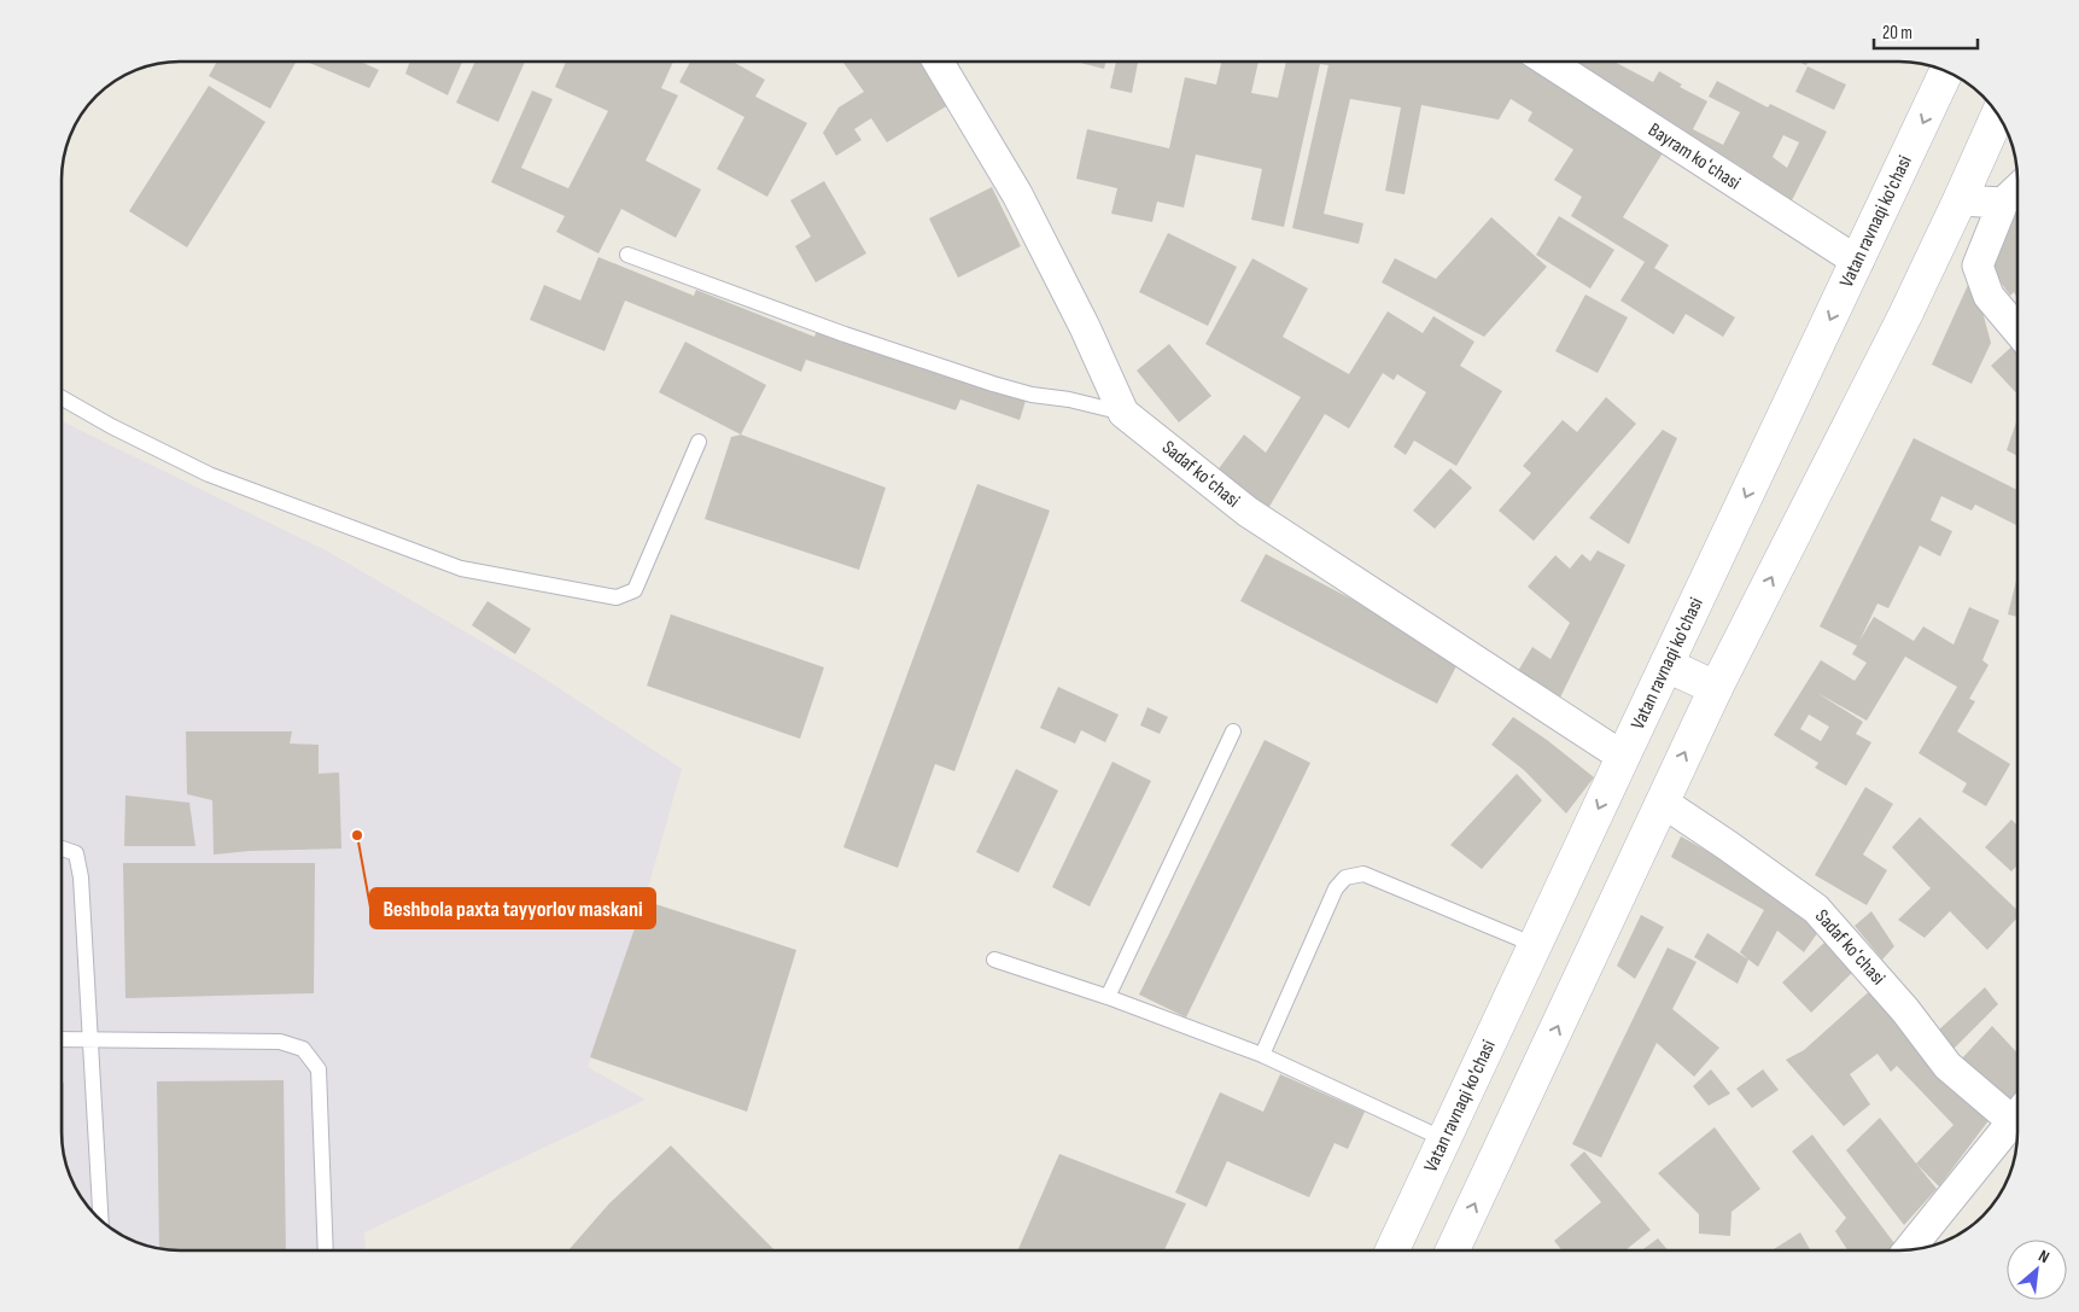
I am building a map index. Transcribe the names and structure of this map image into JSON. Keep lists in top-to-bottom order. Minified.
{"streets":{"main road":["Vatan ravnaqi ko'chasi"],"street":["Bayram koʻchasi","Sadaf koʻchasi"]},"crossings":[["Bayram koʻchasi","Vatan ravnaqi ko'chasi"],["Vatan ravnaqi ko'chasi","Sadaf koʻchasi"]],"places":["Beshbola paxta tayyorlov maskani"],"scale_bar":"20 m","north":"top right"}
